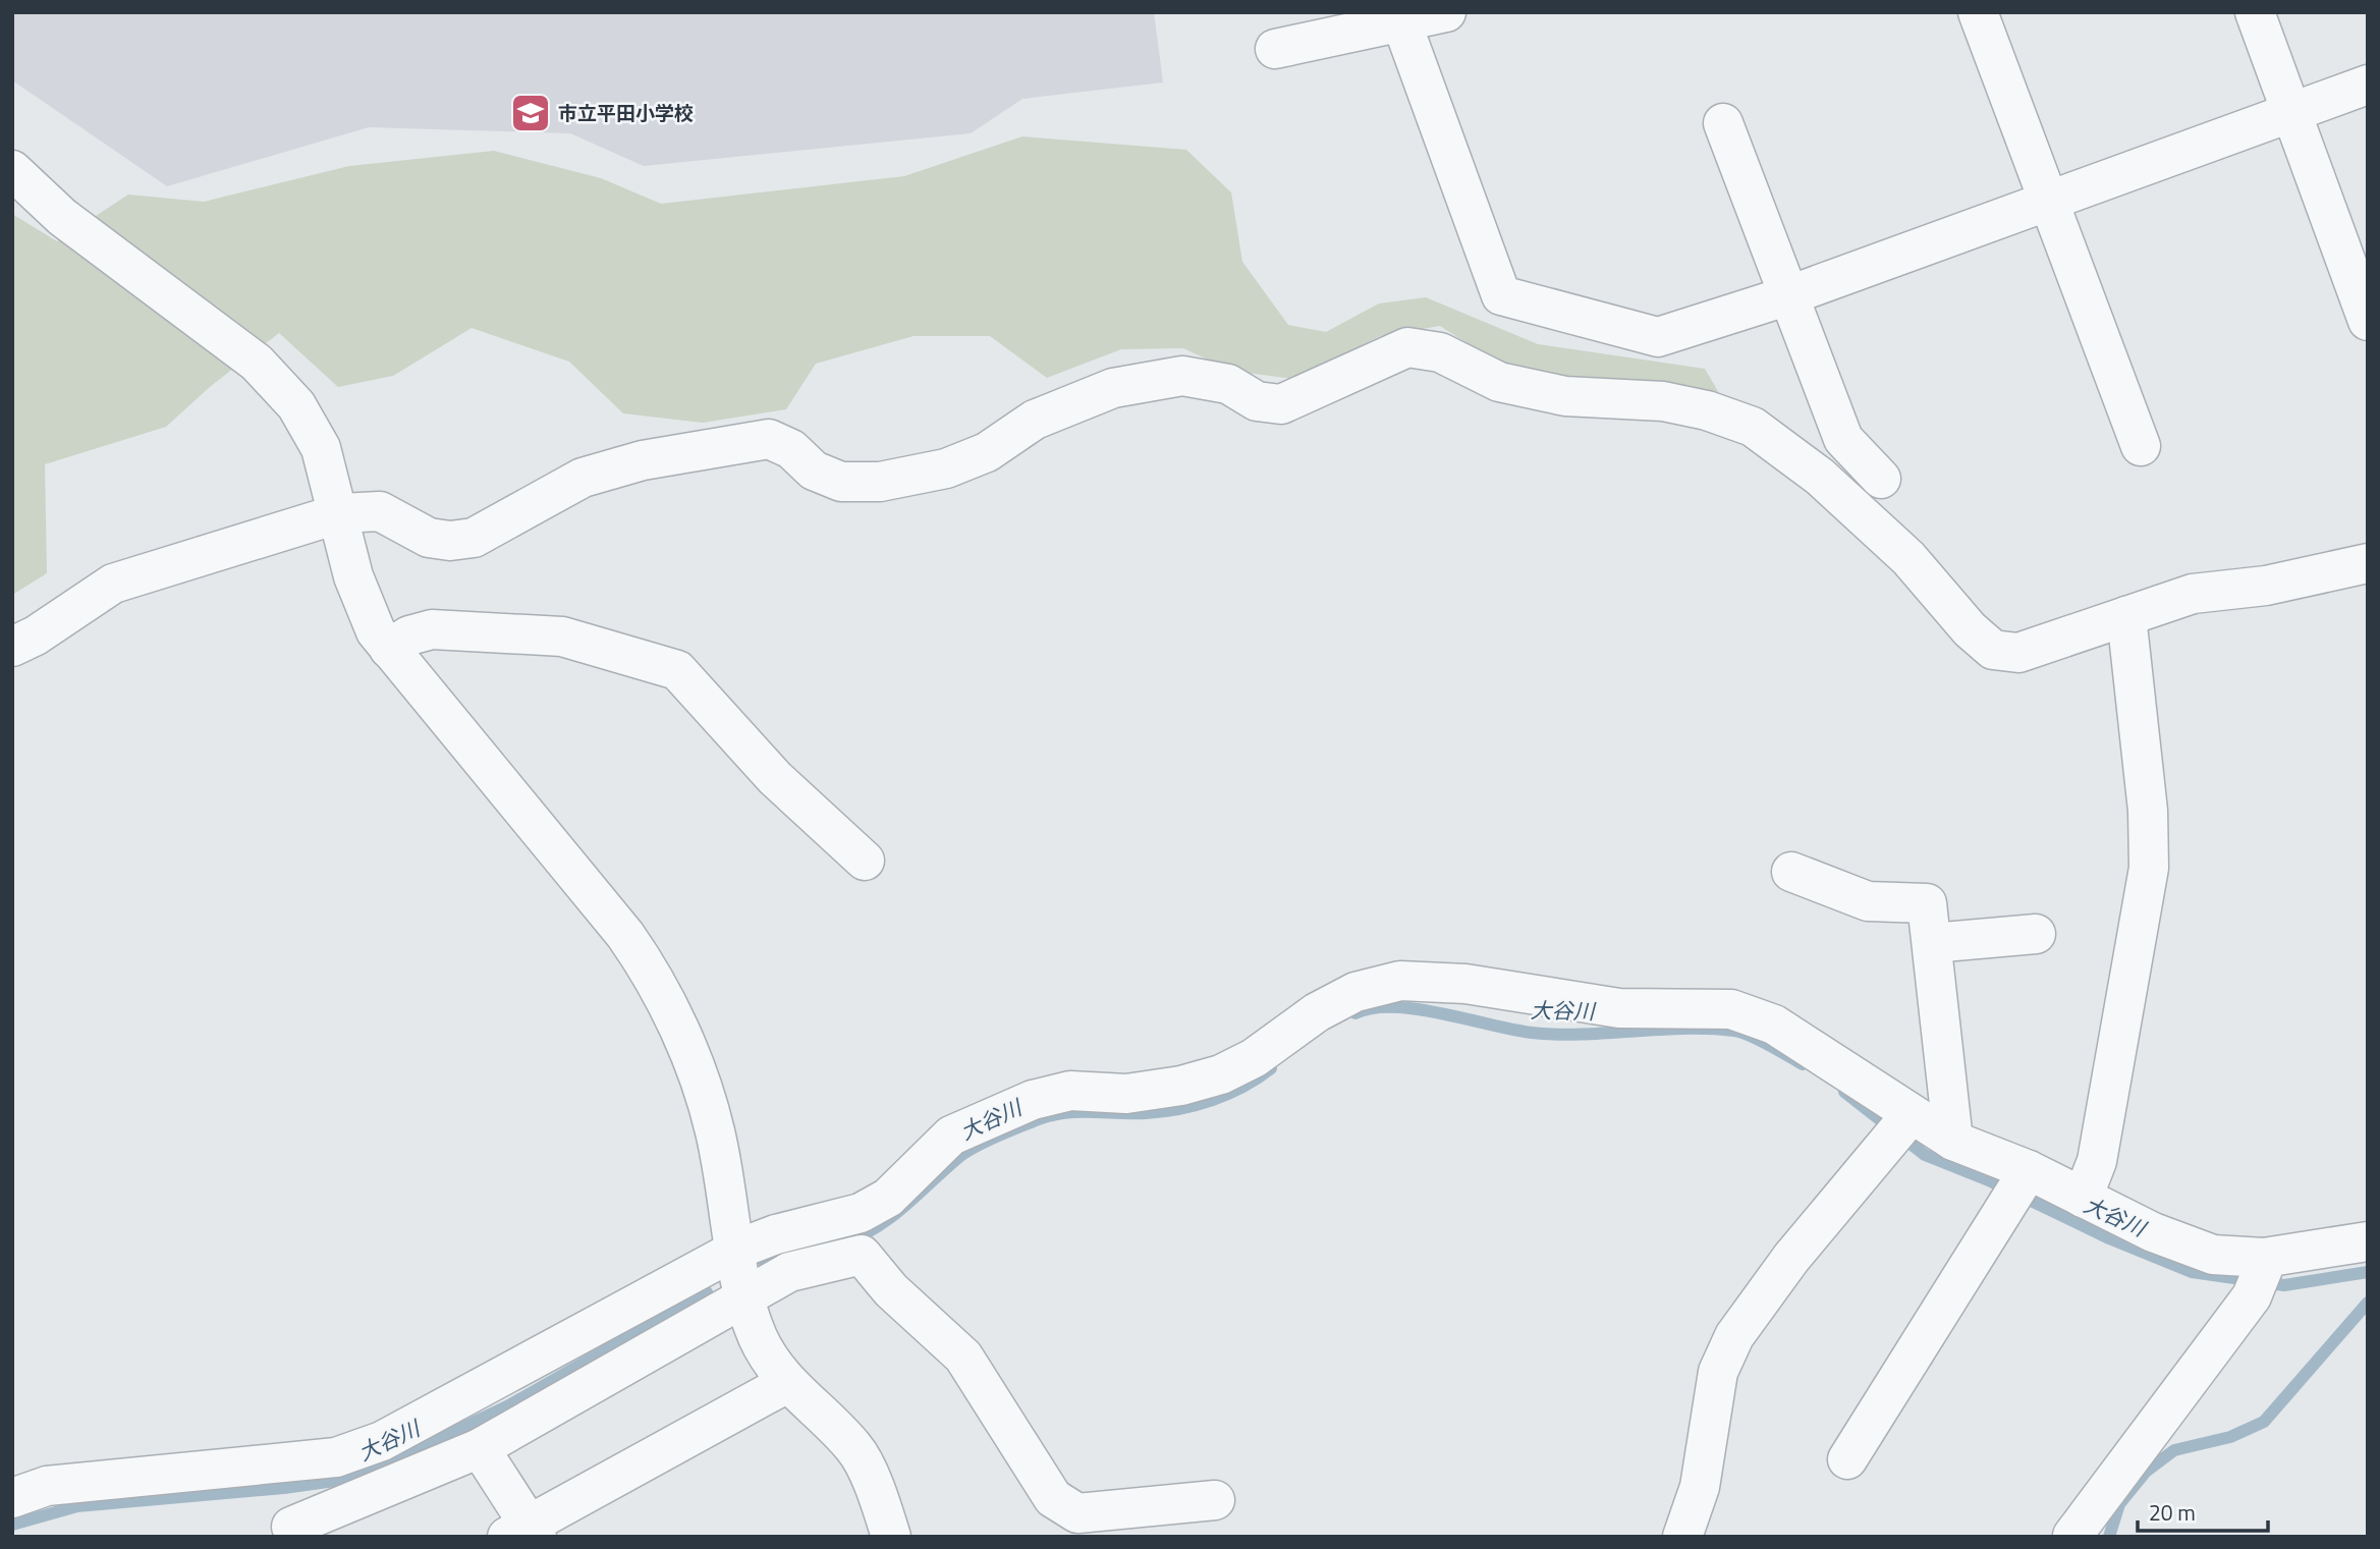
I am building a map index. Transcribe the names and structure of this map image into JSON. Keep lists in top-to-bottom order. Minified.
{"water":["大谷川"],"places":{"school or university":["市立平田小学校"]},"scale_bar":"20 m"}
